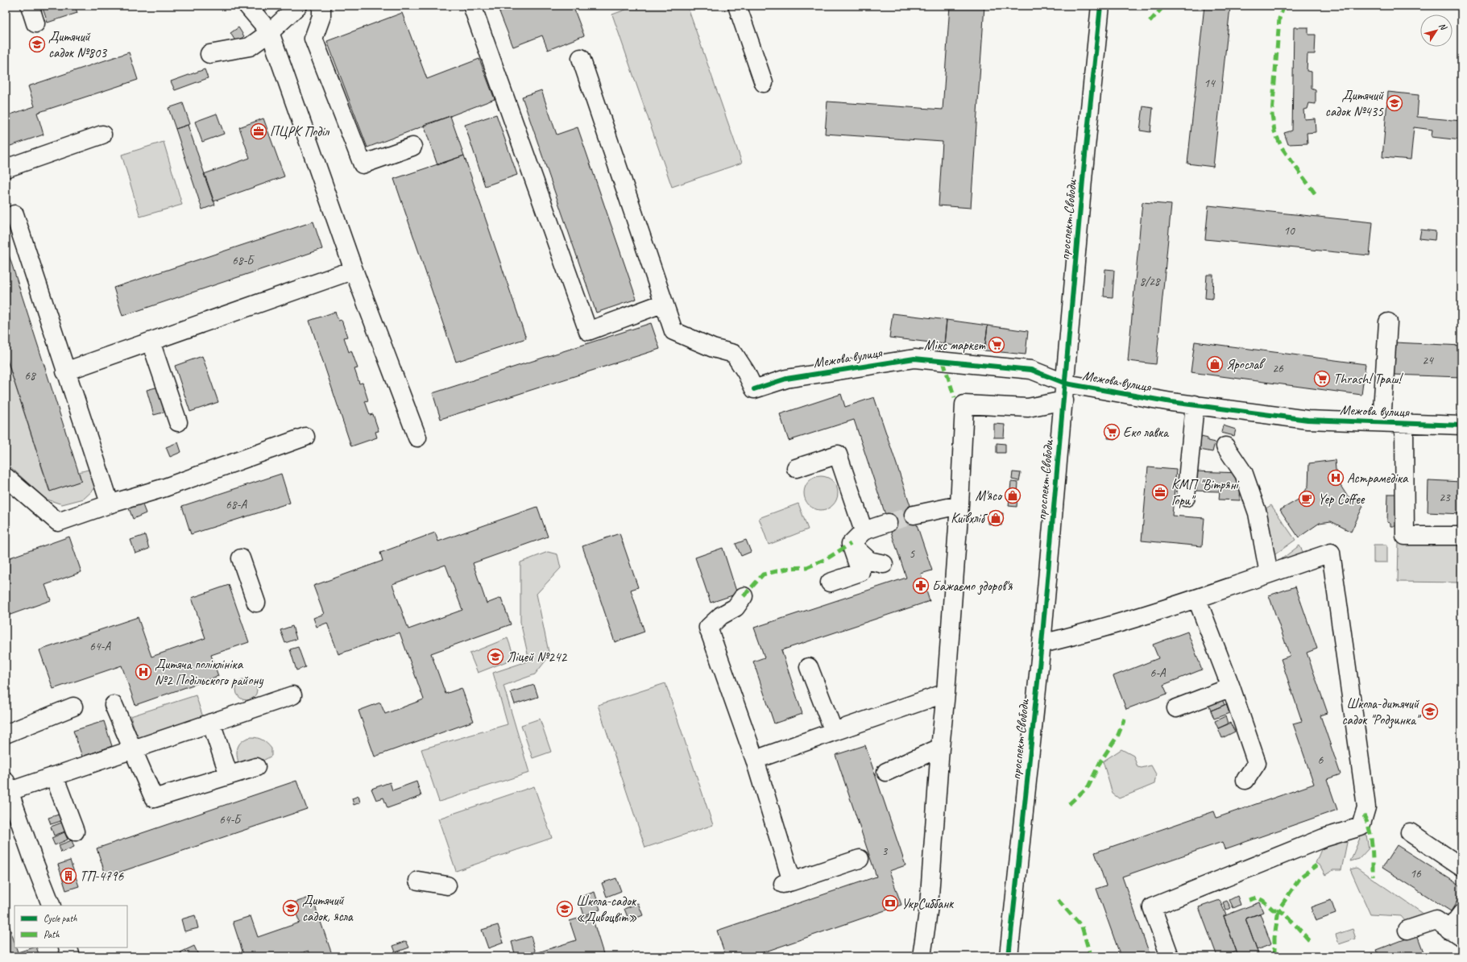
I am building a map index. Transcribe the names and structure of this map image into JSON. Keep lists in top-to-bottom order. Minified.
{"streets":{"street":["проспект Свободи","Межова вулиця"]},"crossings":[["проспект Свободи","Межова вулиця"]],"places":{"school or university":["Дитячий садок №803","Дитячий садок №435","Ліцей №242","Школа-дитячий садок \"Родзинка\"","Дитячий садок, ясла","Школа-садок «Дивоцвіт»"],"office":["ПЦРК Поділ","КМП \"Вітряні Гори\""],"supermarket":["Мікс маркет","Thrash! Траш!","Еко лавка"],"shop":["Ярослав","М'ясо","Київхліб"],"hospital":["Астрамедіка","Дитяча поліклініка №2 Подільского району"],"cafe":["Yep Coffee"],"pharmacy":["Бажаємо здоров'я"],"building":["ТП-4796"],"bank":["УкрСиббанк"]},"house_numbers":["14","10","68-Б","8/28","24","26","68","23","68-А","5","64-А","6-А","6","64-Б","3","16"],"legend":["Cycle path","Path"],"north":"top right"}
